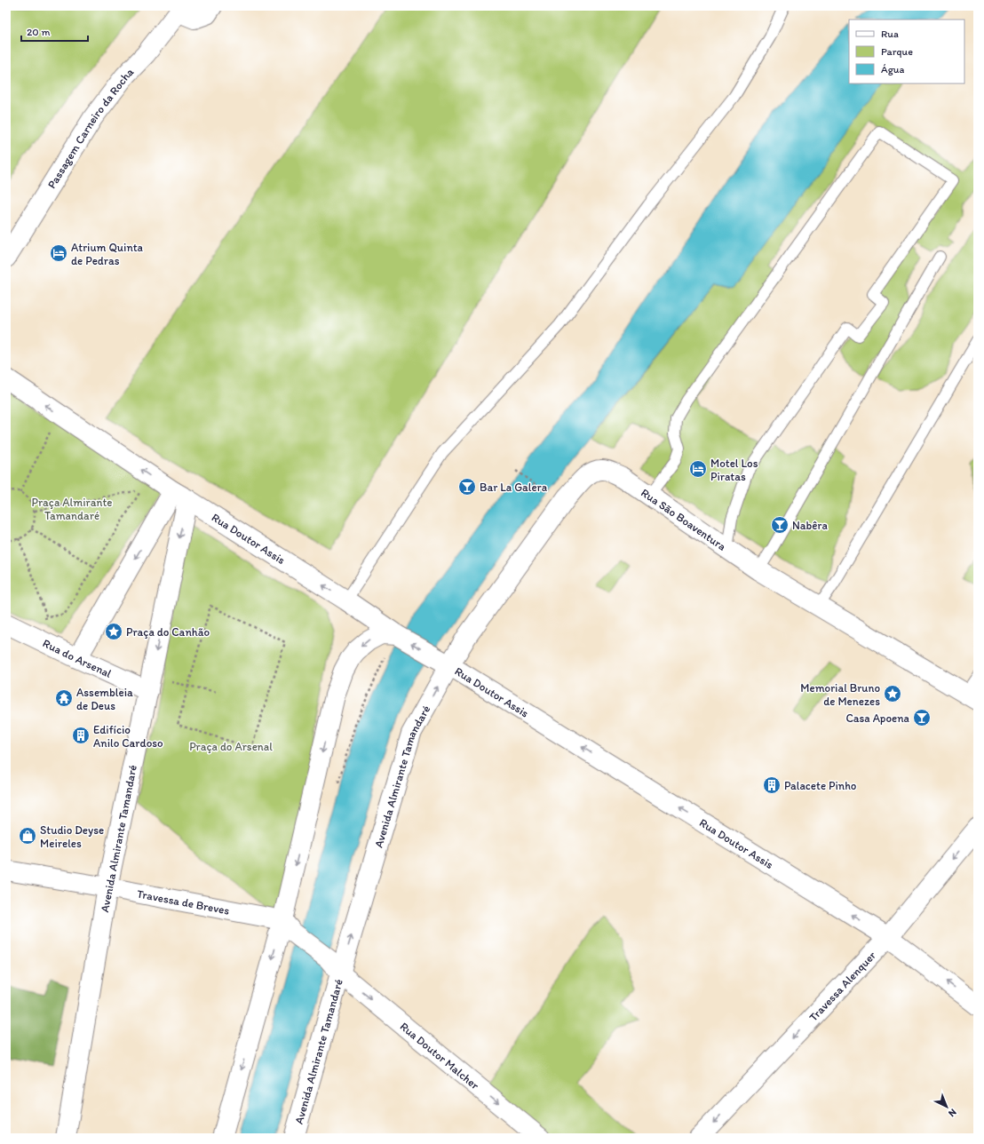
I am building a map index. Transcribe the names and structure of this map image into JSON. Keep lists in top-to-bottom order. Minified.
{"streets":{"street":["Passagem Carneiro da Rocha","Rua São Boaventura","Rua Doutor Assis","Rua do Arsenal","Avenida Almirante Tamandaré","Travessa de Breves","Travessa Alenquer","Rua Doutor Malcher"]},"crossings":[["Rua São Boaventura","Rua Doutor Assis"],["Rua São Boaventura","Avenida Almirante Tamandaré"],["Rua Doutor Assis","Avenida Almirante Tamandaré"],["Rua Doutor Assis","Travessa Alenquer"],["Rua do Arsenal","Avenida Almirante Tamandaré"],["Avenida Almirante Tamandaré","Travessa de Breves"],["Avenida Almirante Tamandaré","Rua Doutor Malcher"],["Travessa de Breves","Rua Doutor Malcher"]],"one_way":["Rua Doutor Assis","Travessa Alenquer","Rua Doutor Malcher"],"parks":["Praça Almirante Tamandaré","Praça do Arsenal"],"places":{"hotel":["Atrium Quinta de Pedras","Motel Los Piratas"],"bar":["Bar La Galera","Nabêra","Casa Apoena"],"place":["Praça do Canhão","Memorial Bruno de Menezes"],"temple":["Assembleia de Deus"],"building":["Edifício Anilo Cardoso","Palacete Pinho"],"shop":["Studio Deyse Meireles"]},"legend":["Rua","Parque","Água"],"scale_bar":"20 m","north":"bottom right"}
